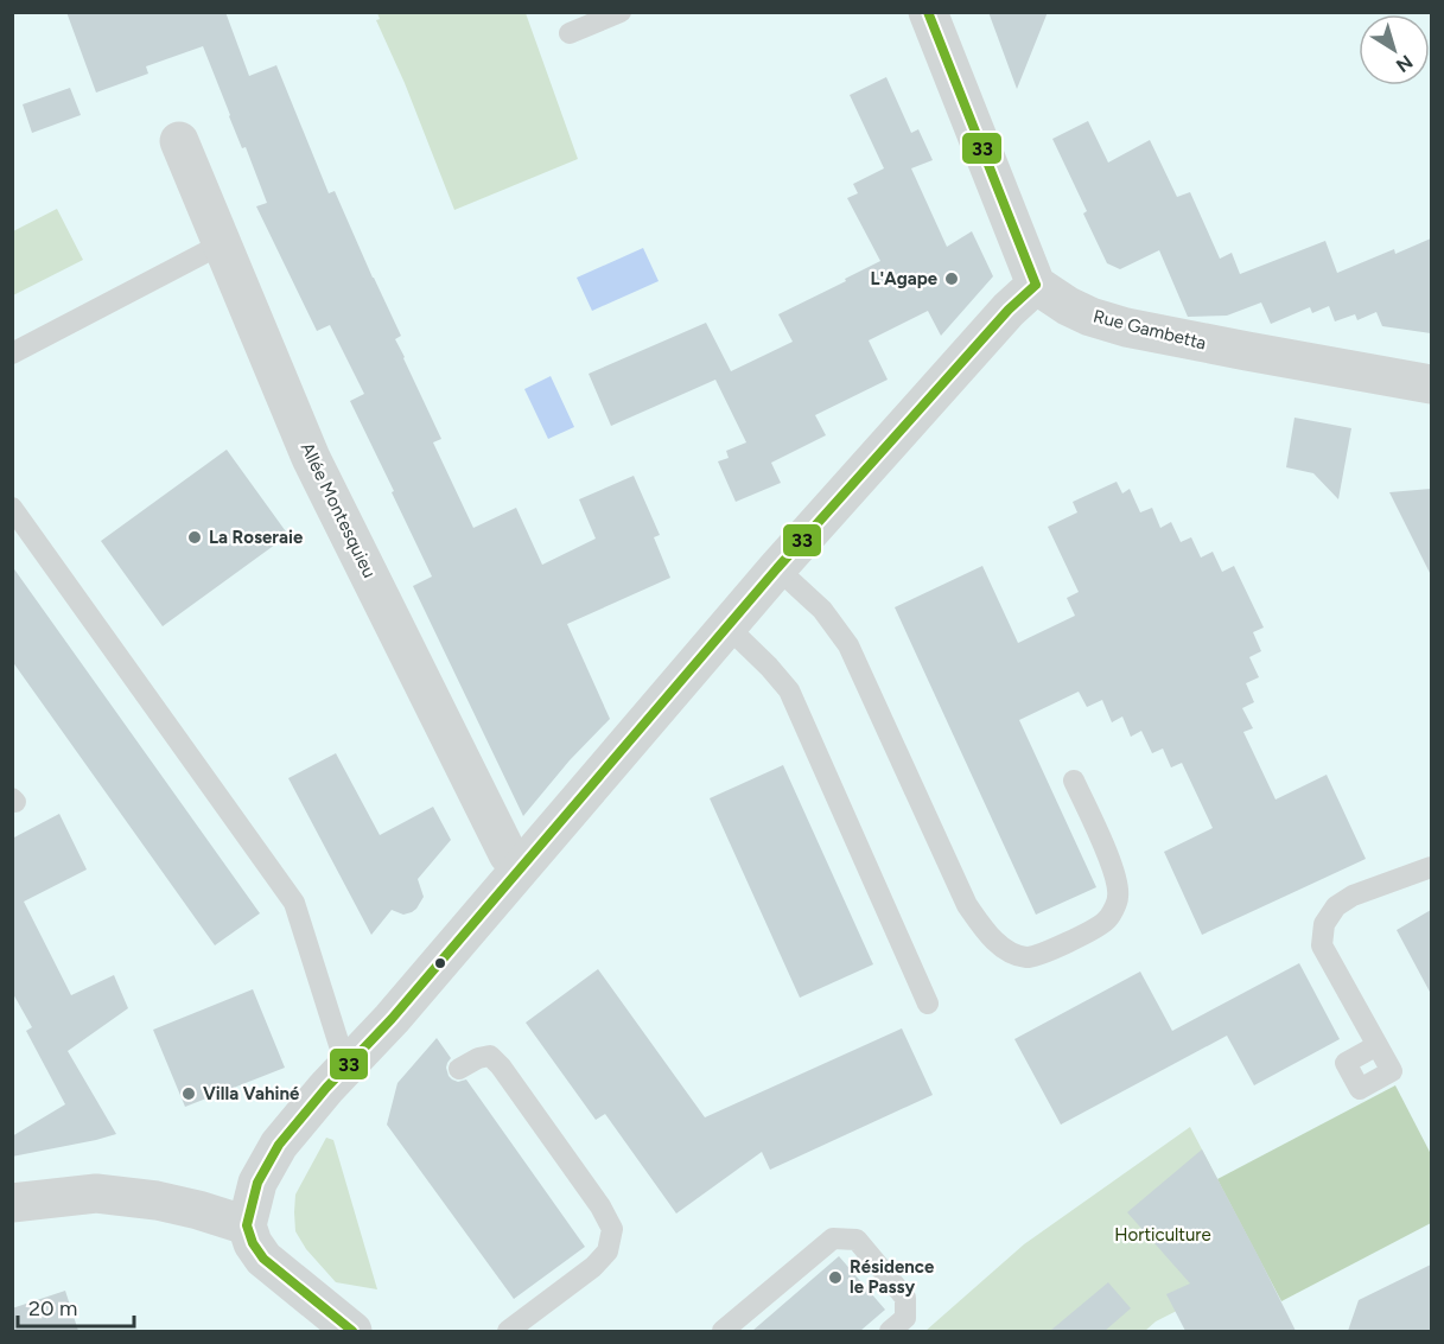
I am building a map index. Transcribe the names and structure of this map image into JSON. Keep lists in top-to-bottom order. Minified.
{"streets":{"street":["Rue Gambetta","Allée Montesquieu"]},"parks":["Horticulture"],"places":["L'Agape","La Roseraie","Villa Vahiné","Résidence le Passy"],"lines":["transit line 33"],"scale_bar":"20 m","north":"bottom right"}
